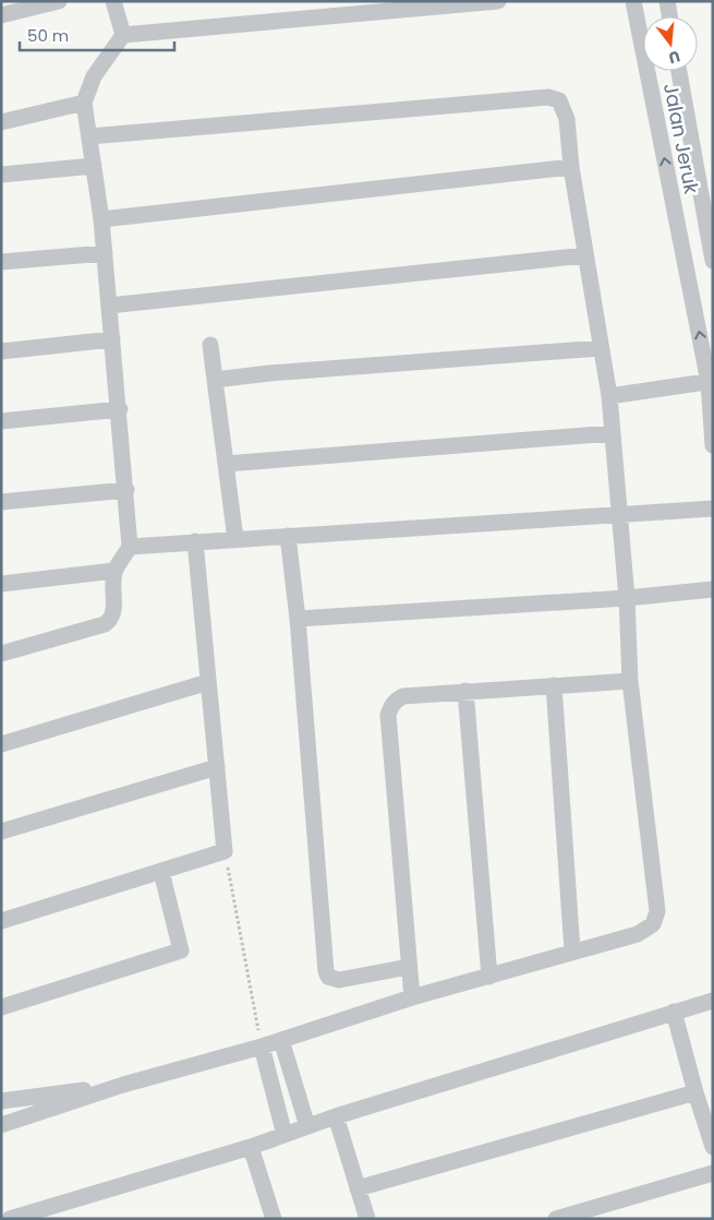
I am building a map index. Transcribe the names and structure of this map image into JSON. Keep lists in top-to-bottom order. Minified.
{"streets":{"street":["Jalan Jeruk"]},"scale_bar":"50 m","north":"bottom"}
